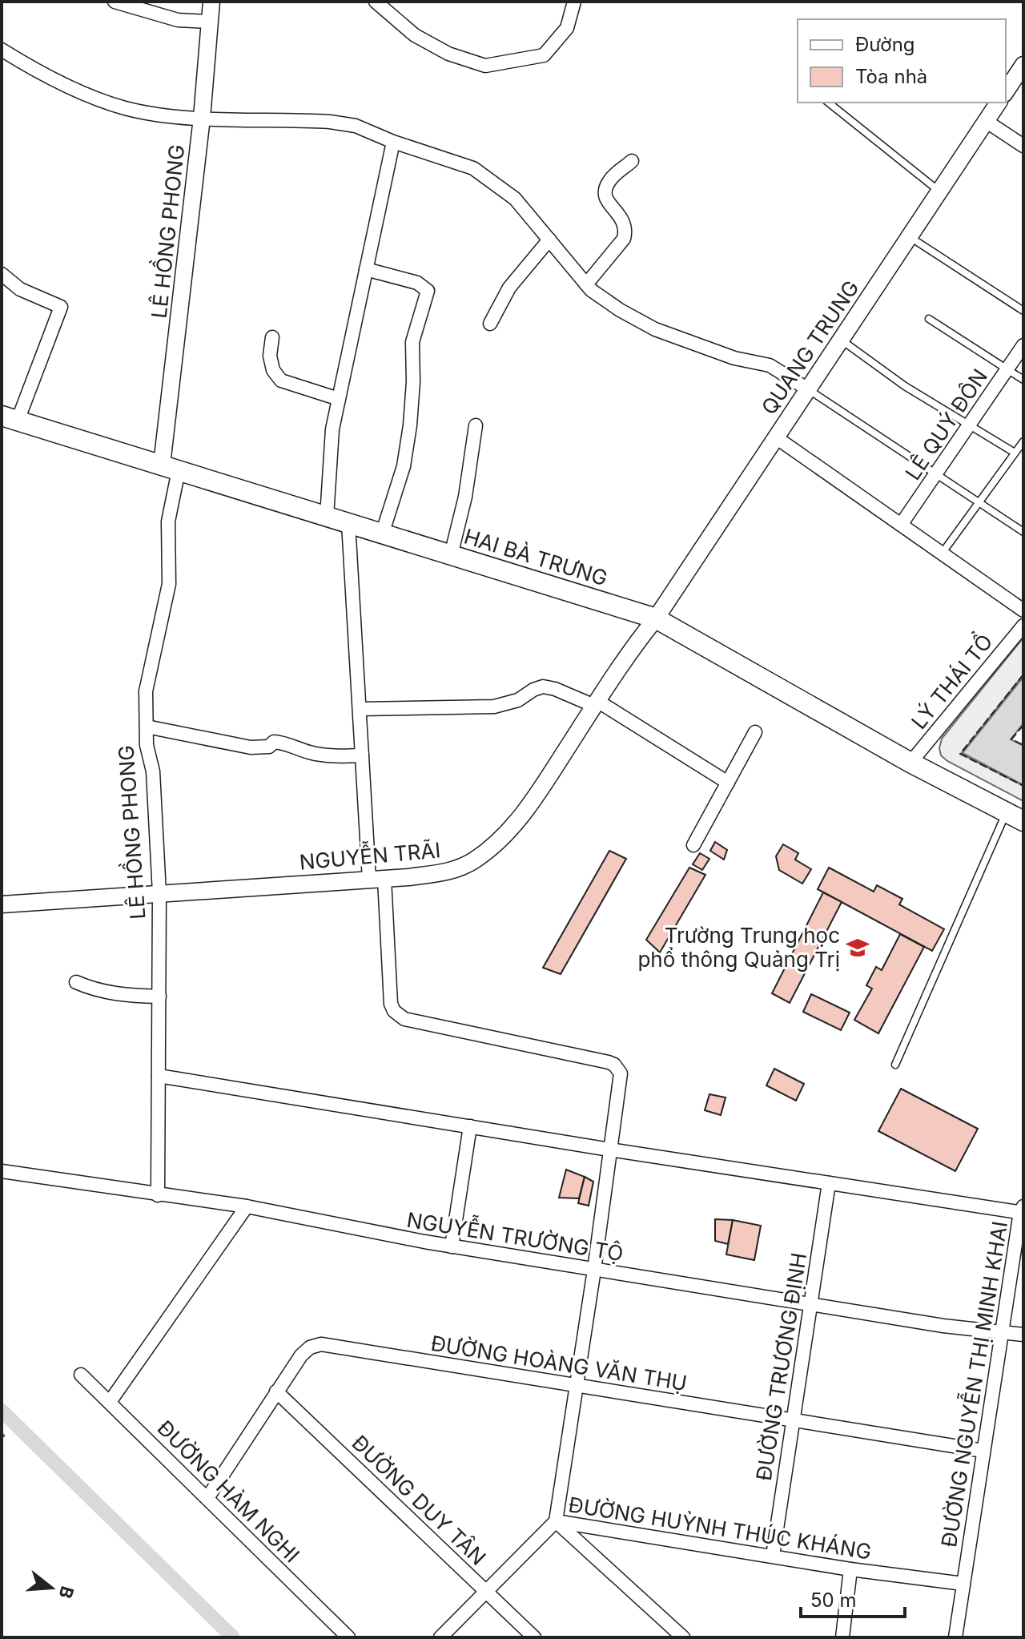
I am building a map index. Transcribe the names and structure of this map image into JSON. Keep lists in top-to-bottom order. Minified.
{"streets":{"main road":["HAI BÀ TRƯNG"],"street":["LÊ HỒNG PHONG","QUANG TRUNG","LÊ QUÝ ĐÔN","LÝ THÁI TỔ","NGUYỄN TRÃI","NGUYỄN TRƯỜNG TỘ","ĐƯỜNG HOÀNG VĂN THỤ","ĐƯỜNG TRƯƠNG ĐỊNH","ĐƯỜNG NGUYỄN THỊ MINH KHAI","ĐƯỜNG HÀM NGHI","ĐƯỜNG DUY TÂN","ĐƯỜNG HUỲNH THÚC KHÁNG"]},"crossings":[["LÊ HỒNG PHONG","HAI BÀ TRƯNG"],["LÊ HỒNG PHONG","NGUYỄN TRÃI"],["LÊ HỒNG PHONG","NGUYỄN TRƯỜNG TỘ"],["QUANG TRUNG","HAI BÀ TRƯNG"],["QUANG TRUNG","NGUYỄN TRÃI"],["HAI BÀ TRƯNG","LÝ THÁI TỔ"],["HAI BÀ TRƯNG","NGUYỄN TRÃI"],["NGUYỄN TRƯỜNG TỘ","ĐƯỜNG TRƯƠNG ĐỊNH"],["NGUYỄN TRƯỜNG TỘ","ĐƯỜNG NGUYỄN THỊ MINH KHAI"],["ĐƯỜNG HOÀNG VĂN THỤ","ĐƯỜNG TRƯƠNG ĐỊNH"],["ĐƯỜNG HOÀNG VĂN THỤ","ĐƯỜNG NGUYỄN THỊ MINH KHAI"],["ĐƯỜNG HOÀNG VĂN THỤ","ĐƯỜNG HÀM NGHI"],["ĐƯỜNG HOÀNG VĂN THỤ","ĐƯỜNG DUY TÂN"],["ĐƯỜNG TRƯƠNG ĐỊNH","ĐƯỜNG HUỲNH THÚC KHÁNG"],["ĐƯỜNG NGUYỄN THỊ MINH KHAI","ĐƯỜNG HUỲNH THÚC KHÁNG"],["ĐƯỜNG DUY TÂN","ĐƯỜNG HUỲNH THÚC KHÁNG"]],"places":{"school or university":["Trường Trung học phổ thông Quảng Trị"]},"legend":["Đường","Tòa nhà"],"scale_bar":"50 m","north":"right"}
